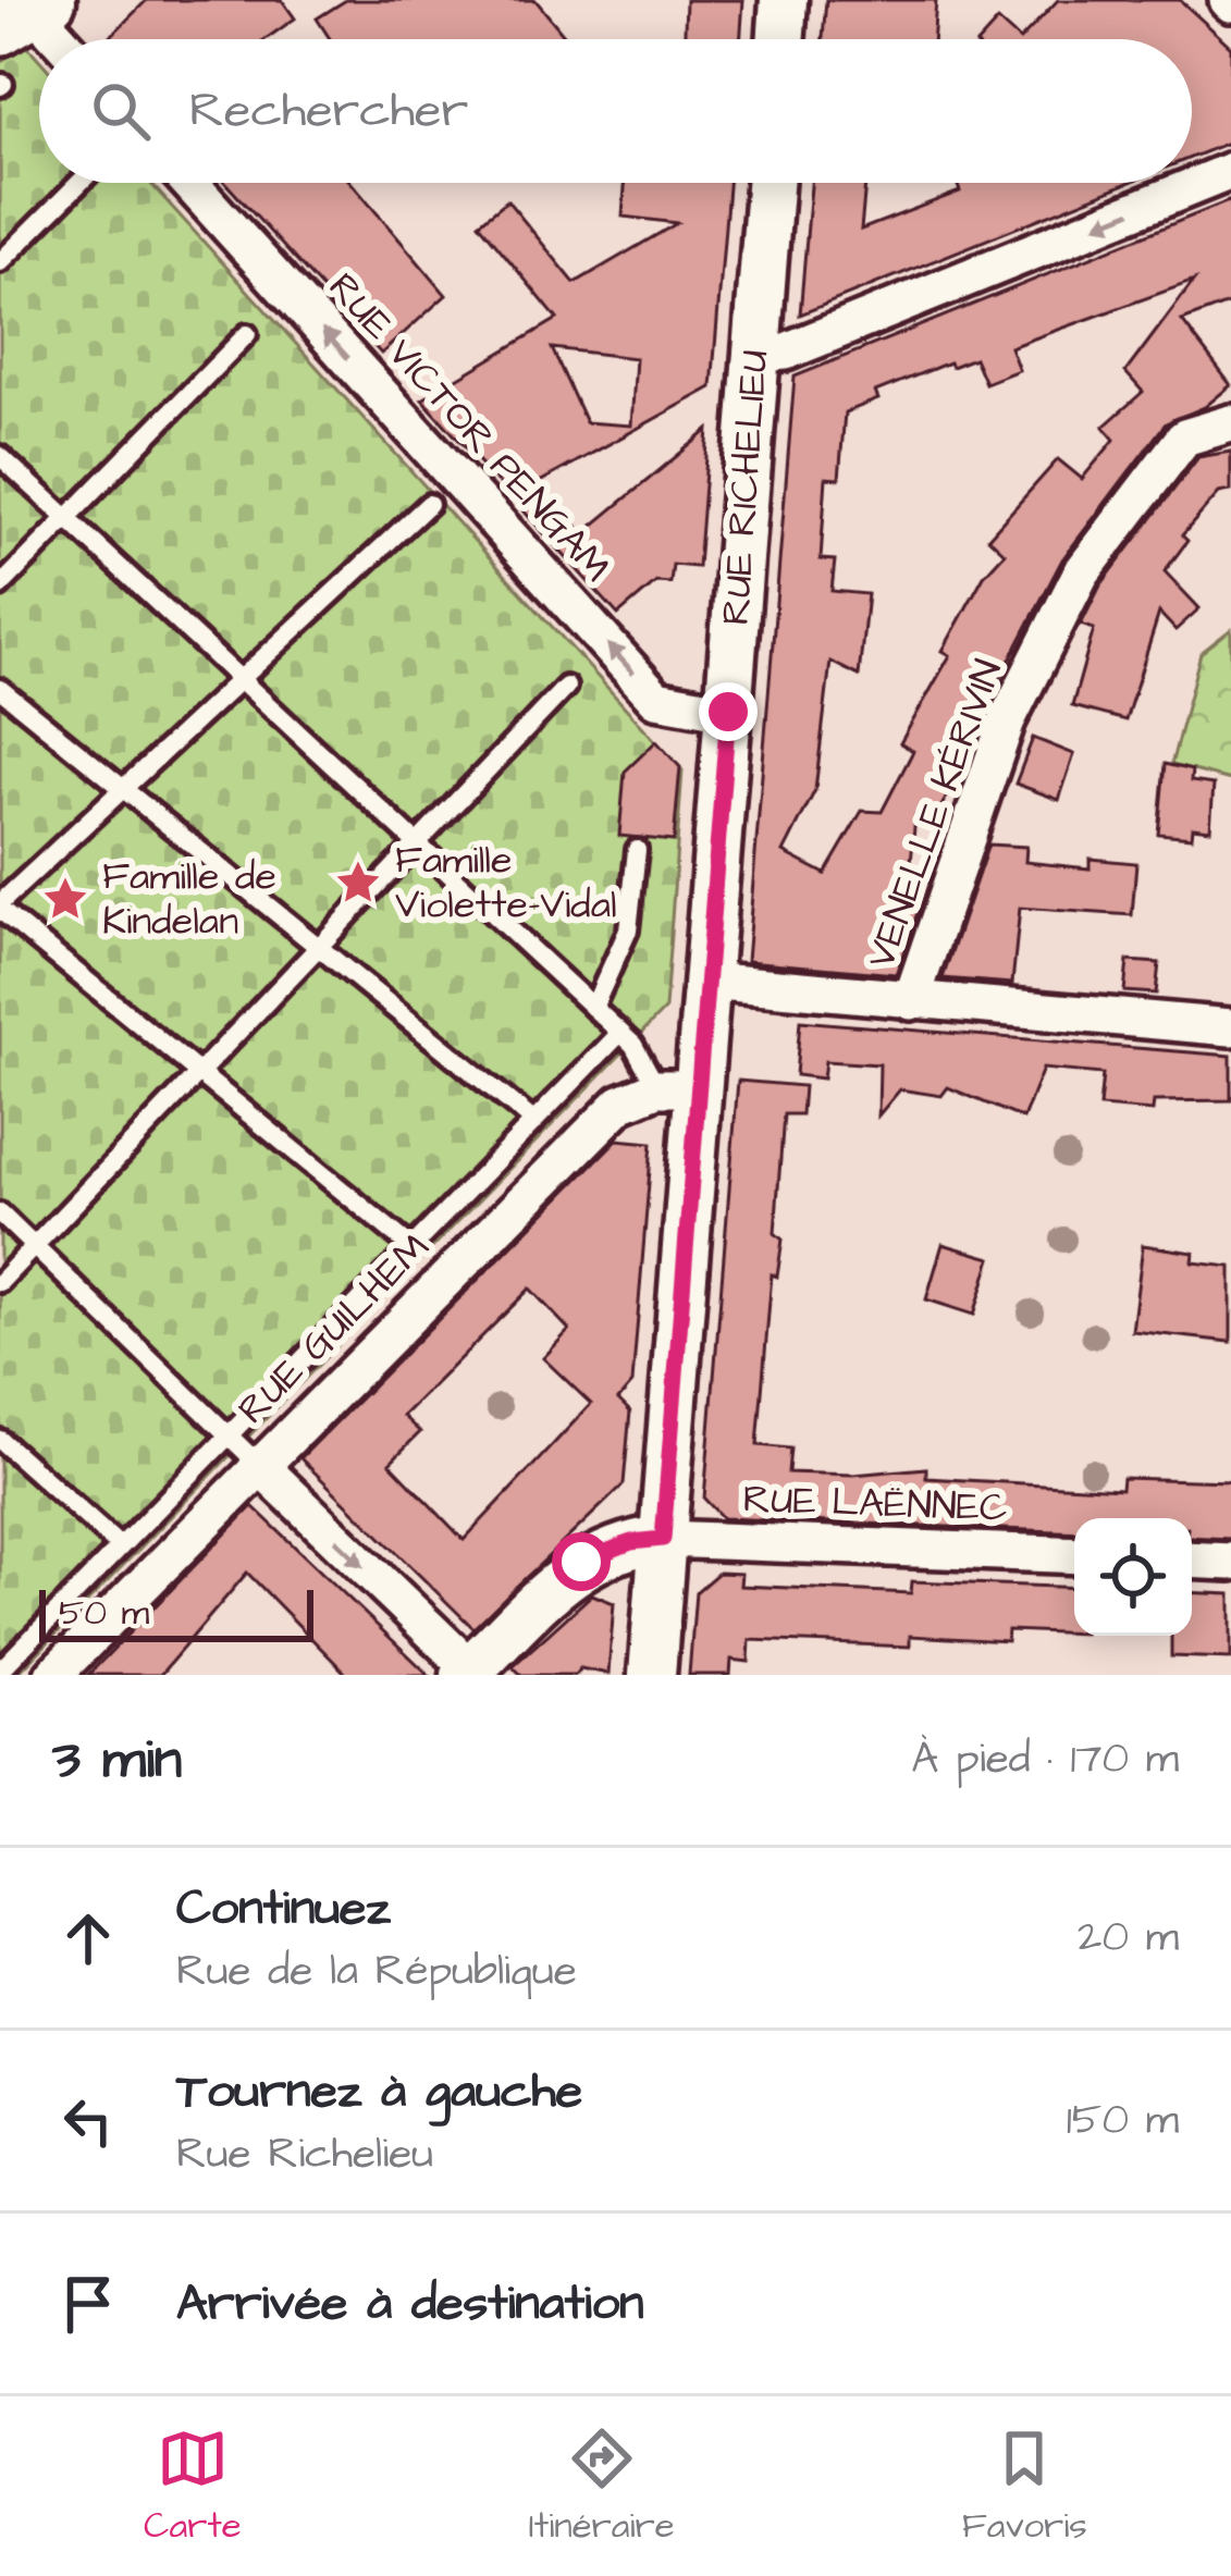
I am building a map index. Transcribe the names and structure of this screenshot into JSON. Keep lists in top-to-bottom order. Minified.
{"streets":{"street":["RUE VICTOR PENGAM","RUE RICHELIEU","VENELLE KÉRIVIN","RUE GUILHEM","RUE LAËNNEC"]},"crossings":[["RUE VICTOR PENGAM","RUE RICHELIEU"],["RUE RICHELIEU","RUE GUILHEM"],["RUE RICHELIEU","RUE LAËNNEC"]],"one_way":["RUE VICTOR PENGAM"],"places":{"place":["Famille Violette-Vidal","Famille de Kindelan"]},"scale_bar":"50 m","page":{"search":"Rechercher","scale":"50 m","heading":["3 min","À pied · 170 m"],"list":[["Continuez","Rue de la République","20 m"],["Tournez à gauche","Rue Richelieu","150 m"],"Arrivée à destination"],"nav":["Carte","Itinéraire","Favoris"]}}
